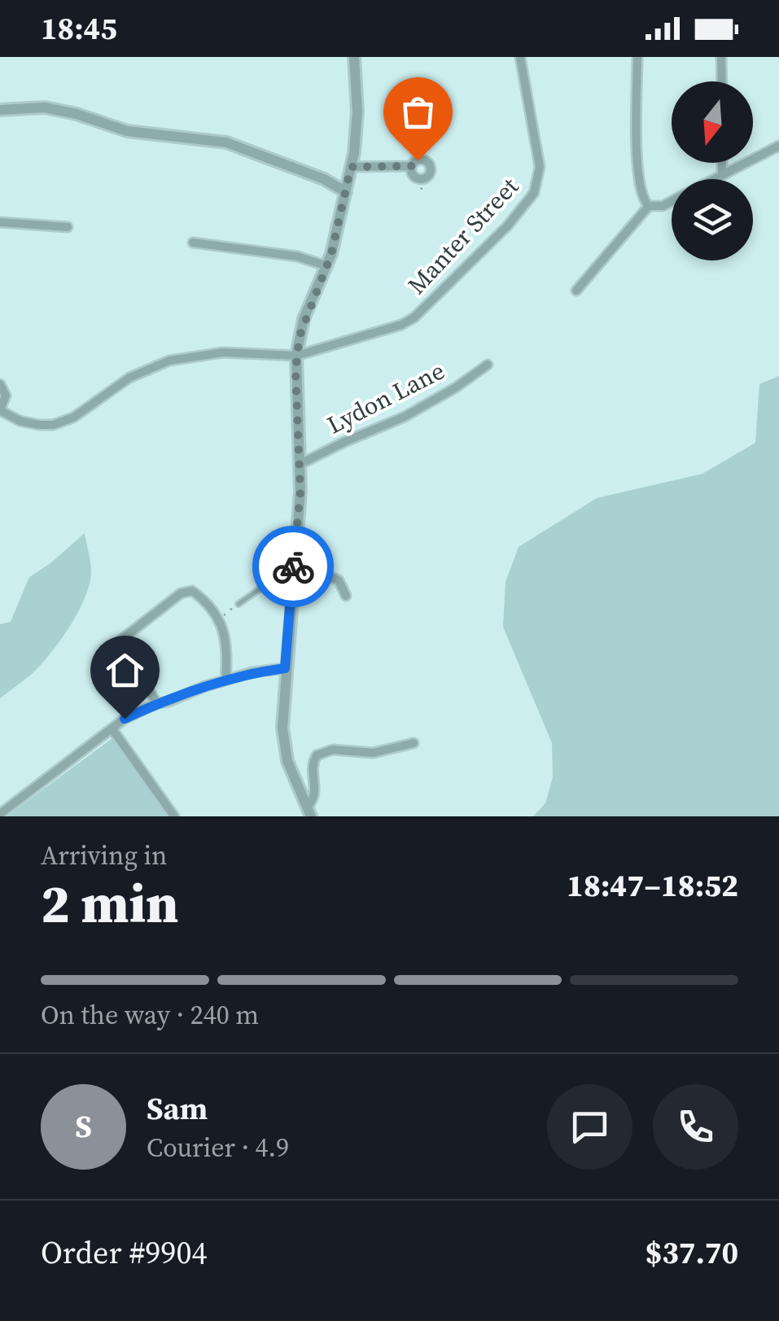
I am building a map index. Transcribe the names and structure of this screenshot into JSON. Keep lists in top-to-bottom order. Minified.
{"streets":{"street":["Manter Street","Lydon Lane"]},"north":"bottom","page":{"status":"18:45","heading":["2 min","Arriving in","18:47–18:52"],"panel":["Sam","Courier · 4.9","Order #9904","$37.70"],"bar":"On the way · 240 m","round":"S"}}
